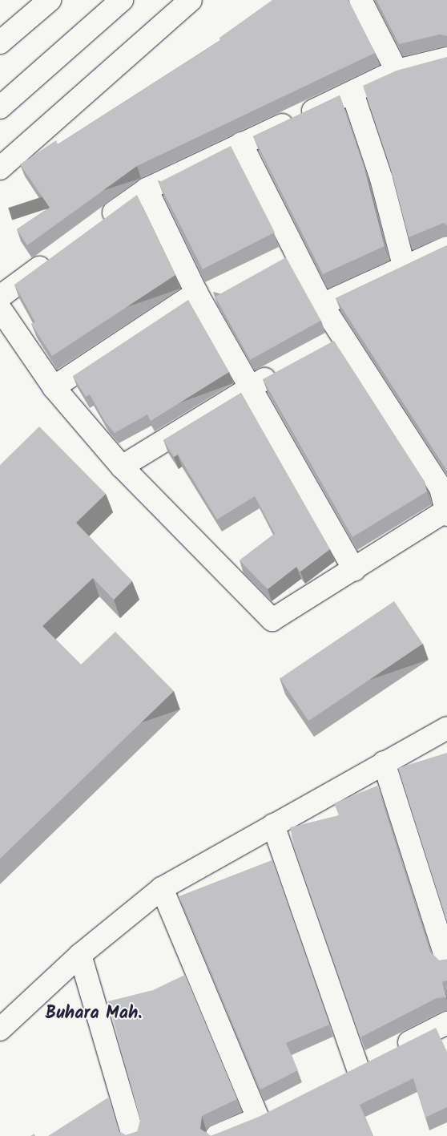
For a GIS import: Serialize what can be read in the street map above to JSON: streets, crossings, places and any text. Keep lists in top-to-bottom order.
{
  "districts": ["Buhara Mah."]
}
